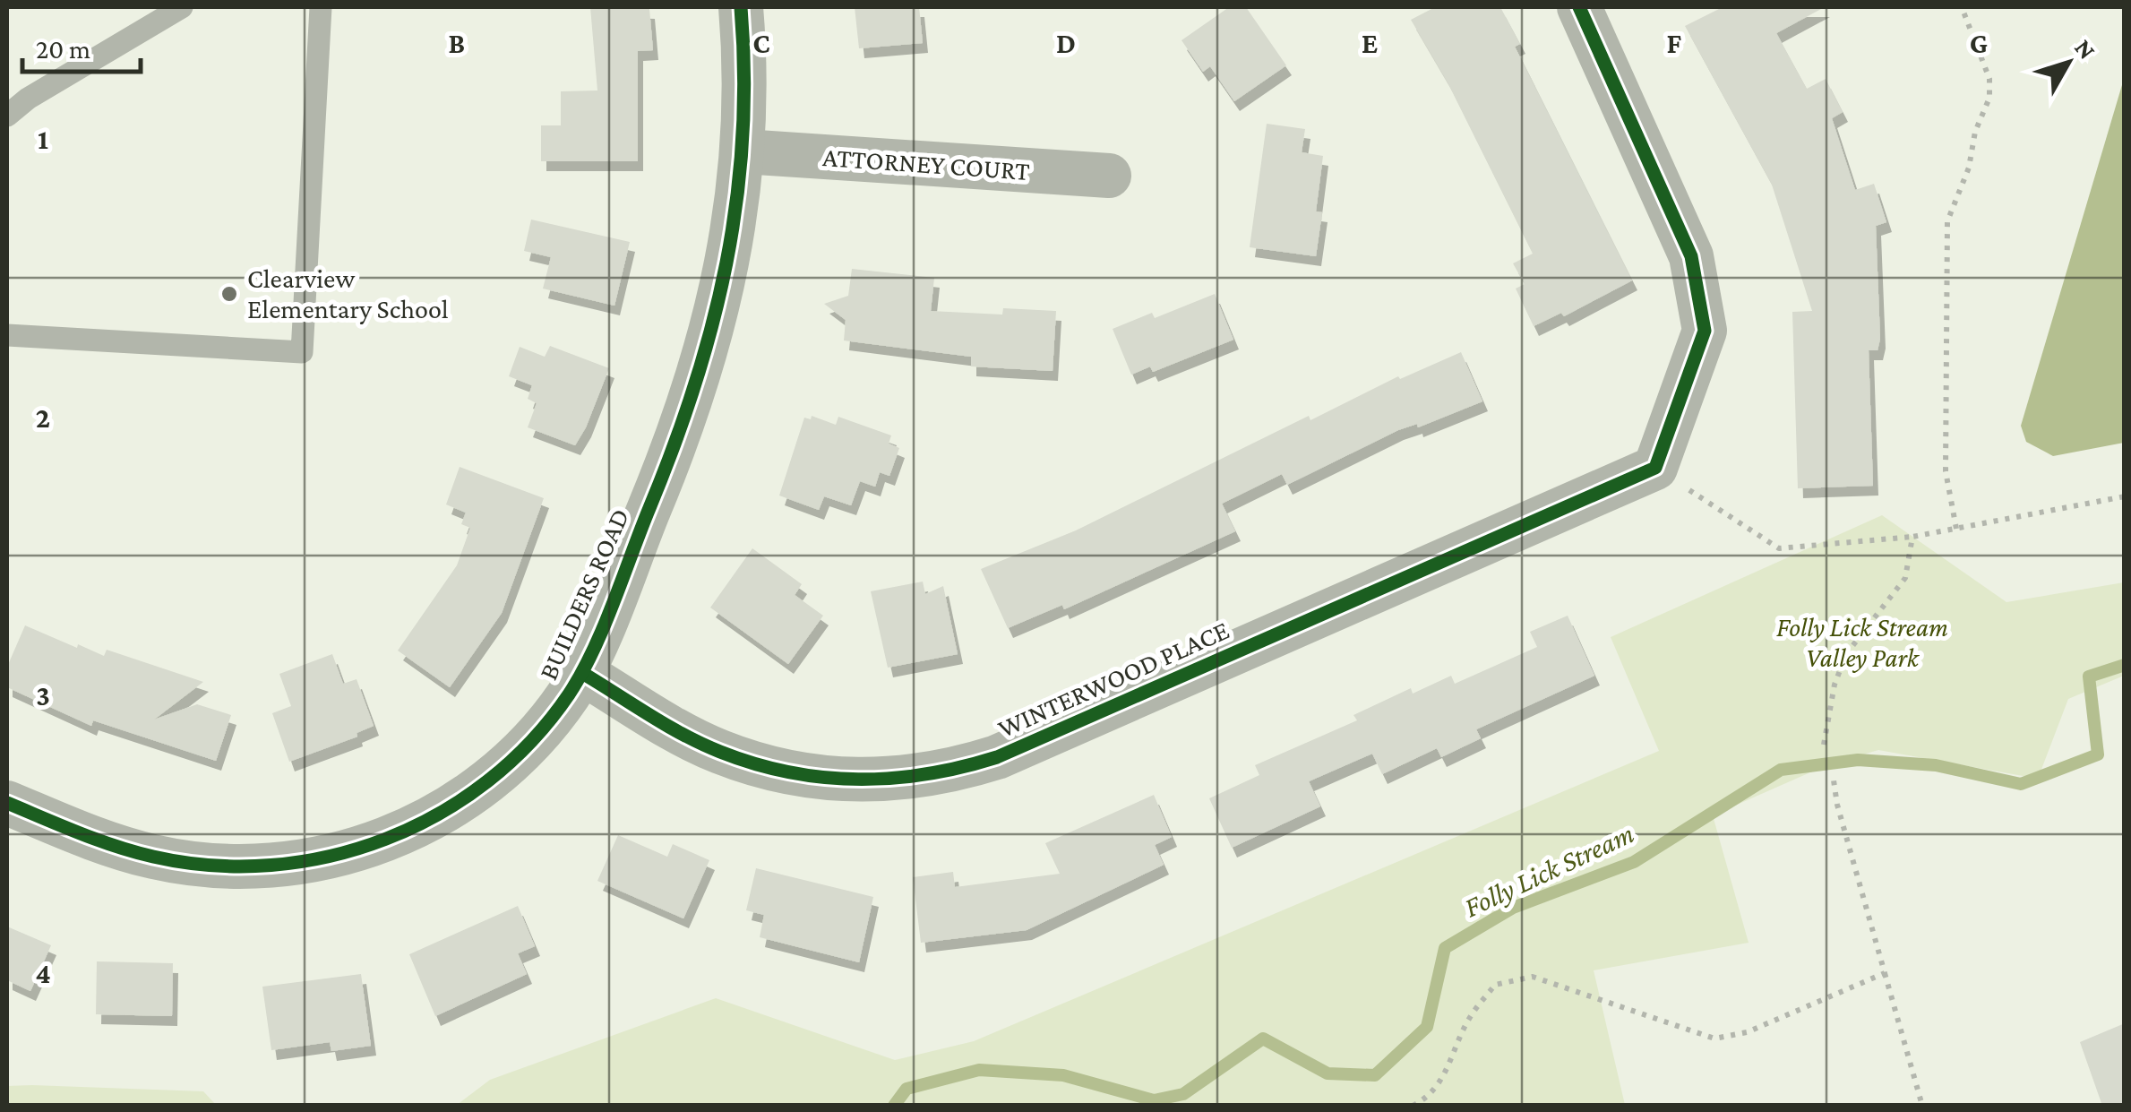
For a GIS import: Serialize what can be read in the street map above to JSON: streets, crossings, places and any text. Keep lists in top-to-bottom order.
{
  "streets": {
    "street": ["ATTORNEY COURT", "BUILDERS ROAD", "WINTERWOOD PLACE"]
  },
  "crossings": [
    ["ATTORNEY COURT", "BUILDERS ROAD"],
    ["BUILDERS ROAD", "WINTERWOOD PLACE"]
  ],
  "water": ["Folly Lick Stream"],
  "parks": ["Folly Lick Stream Valley Park"],
  "places": ["Clearview Elementary School"],
  "scale_bar": "20 m",
  "north": "top right",
  "grid": {
    "columns": [
      "B",
      "C",
      "D",
      "E",
      "F",
      "G"
    ],
    "rows": [
      "1",
      "2",
      "3",
      "4"
    ]
  }
}
